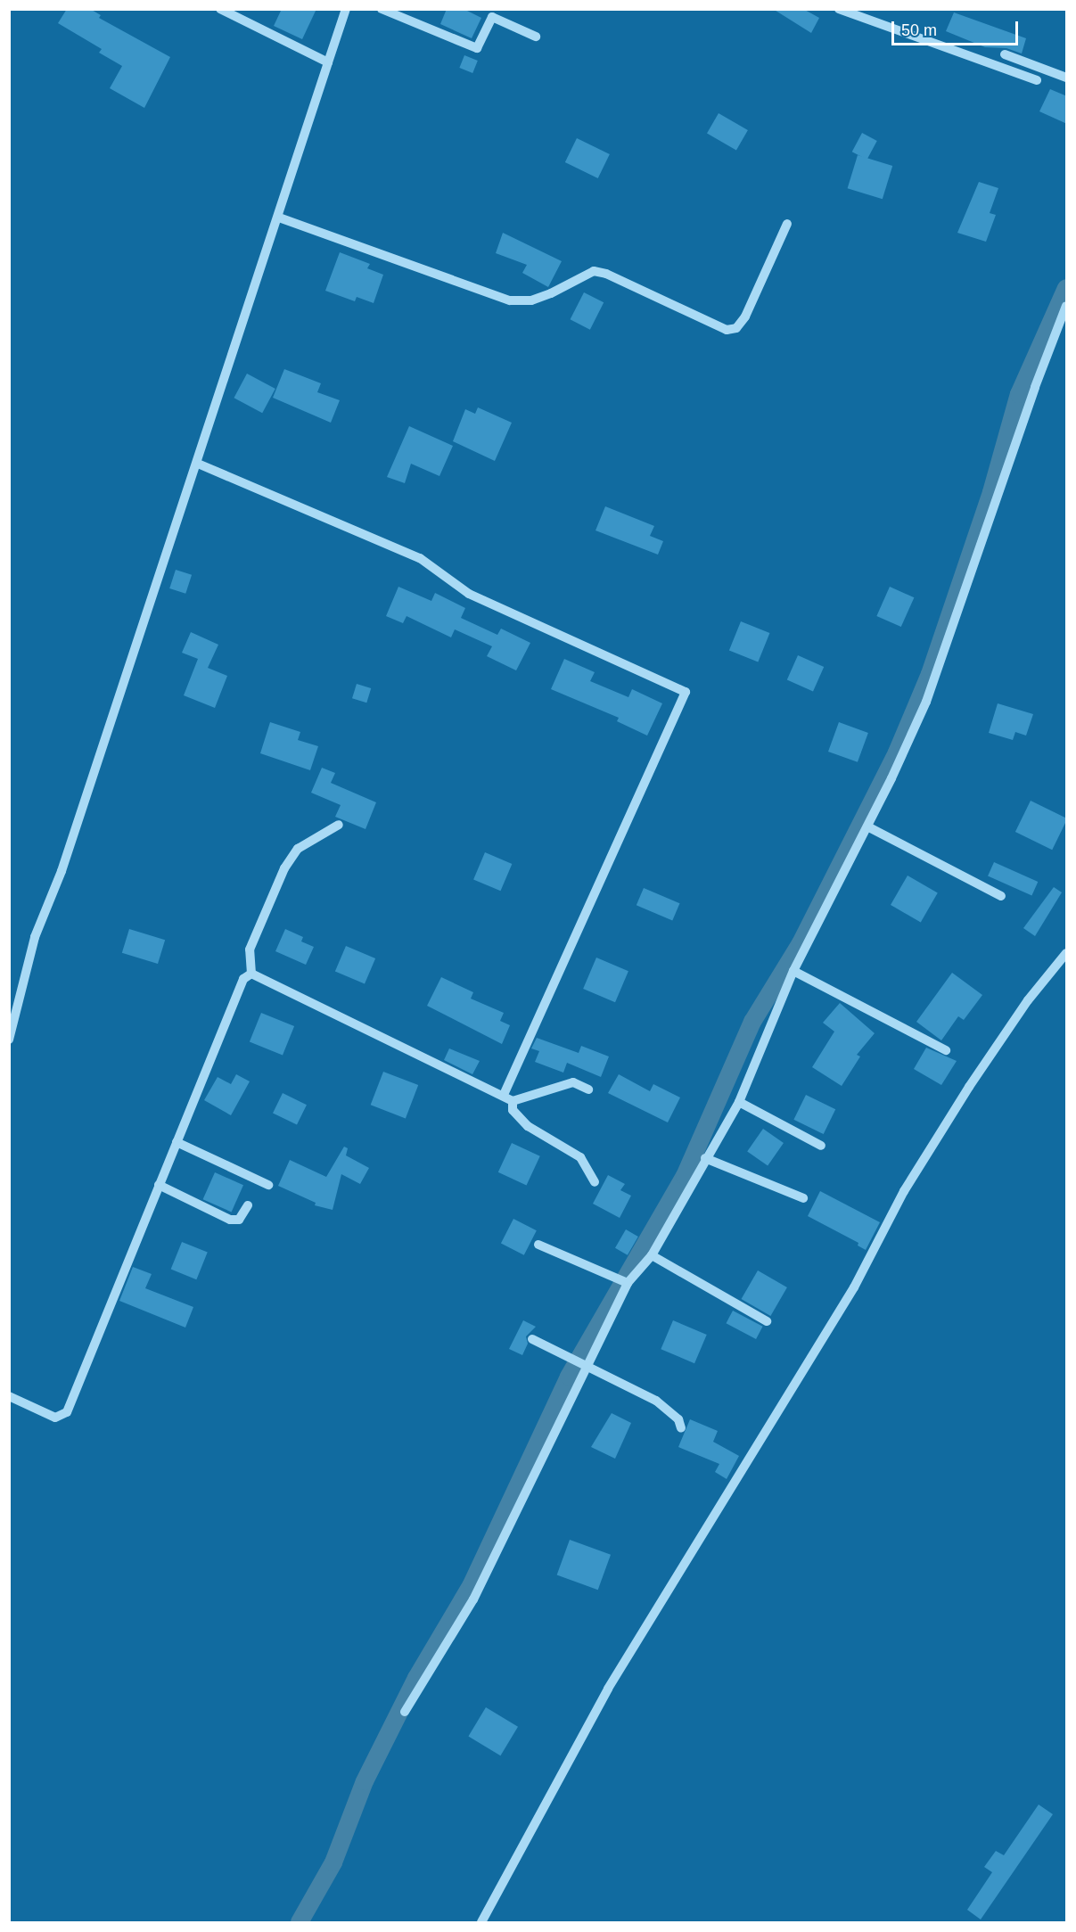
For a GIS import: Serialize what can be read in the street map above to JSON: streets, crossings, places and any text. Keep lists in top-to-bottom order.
{
  "scale_bar": "50 m"
}
